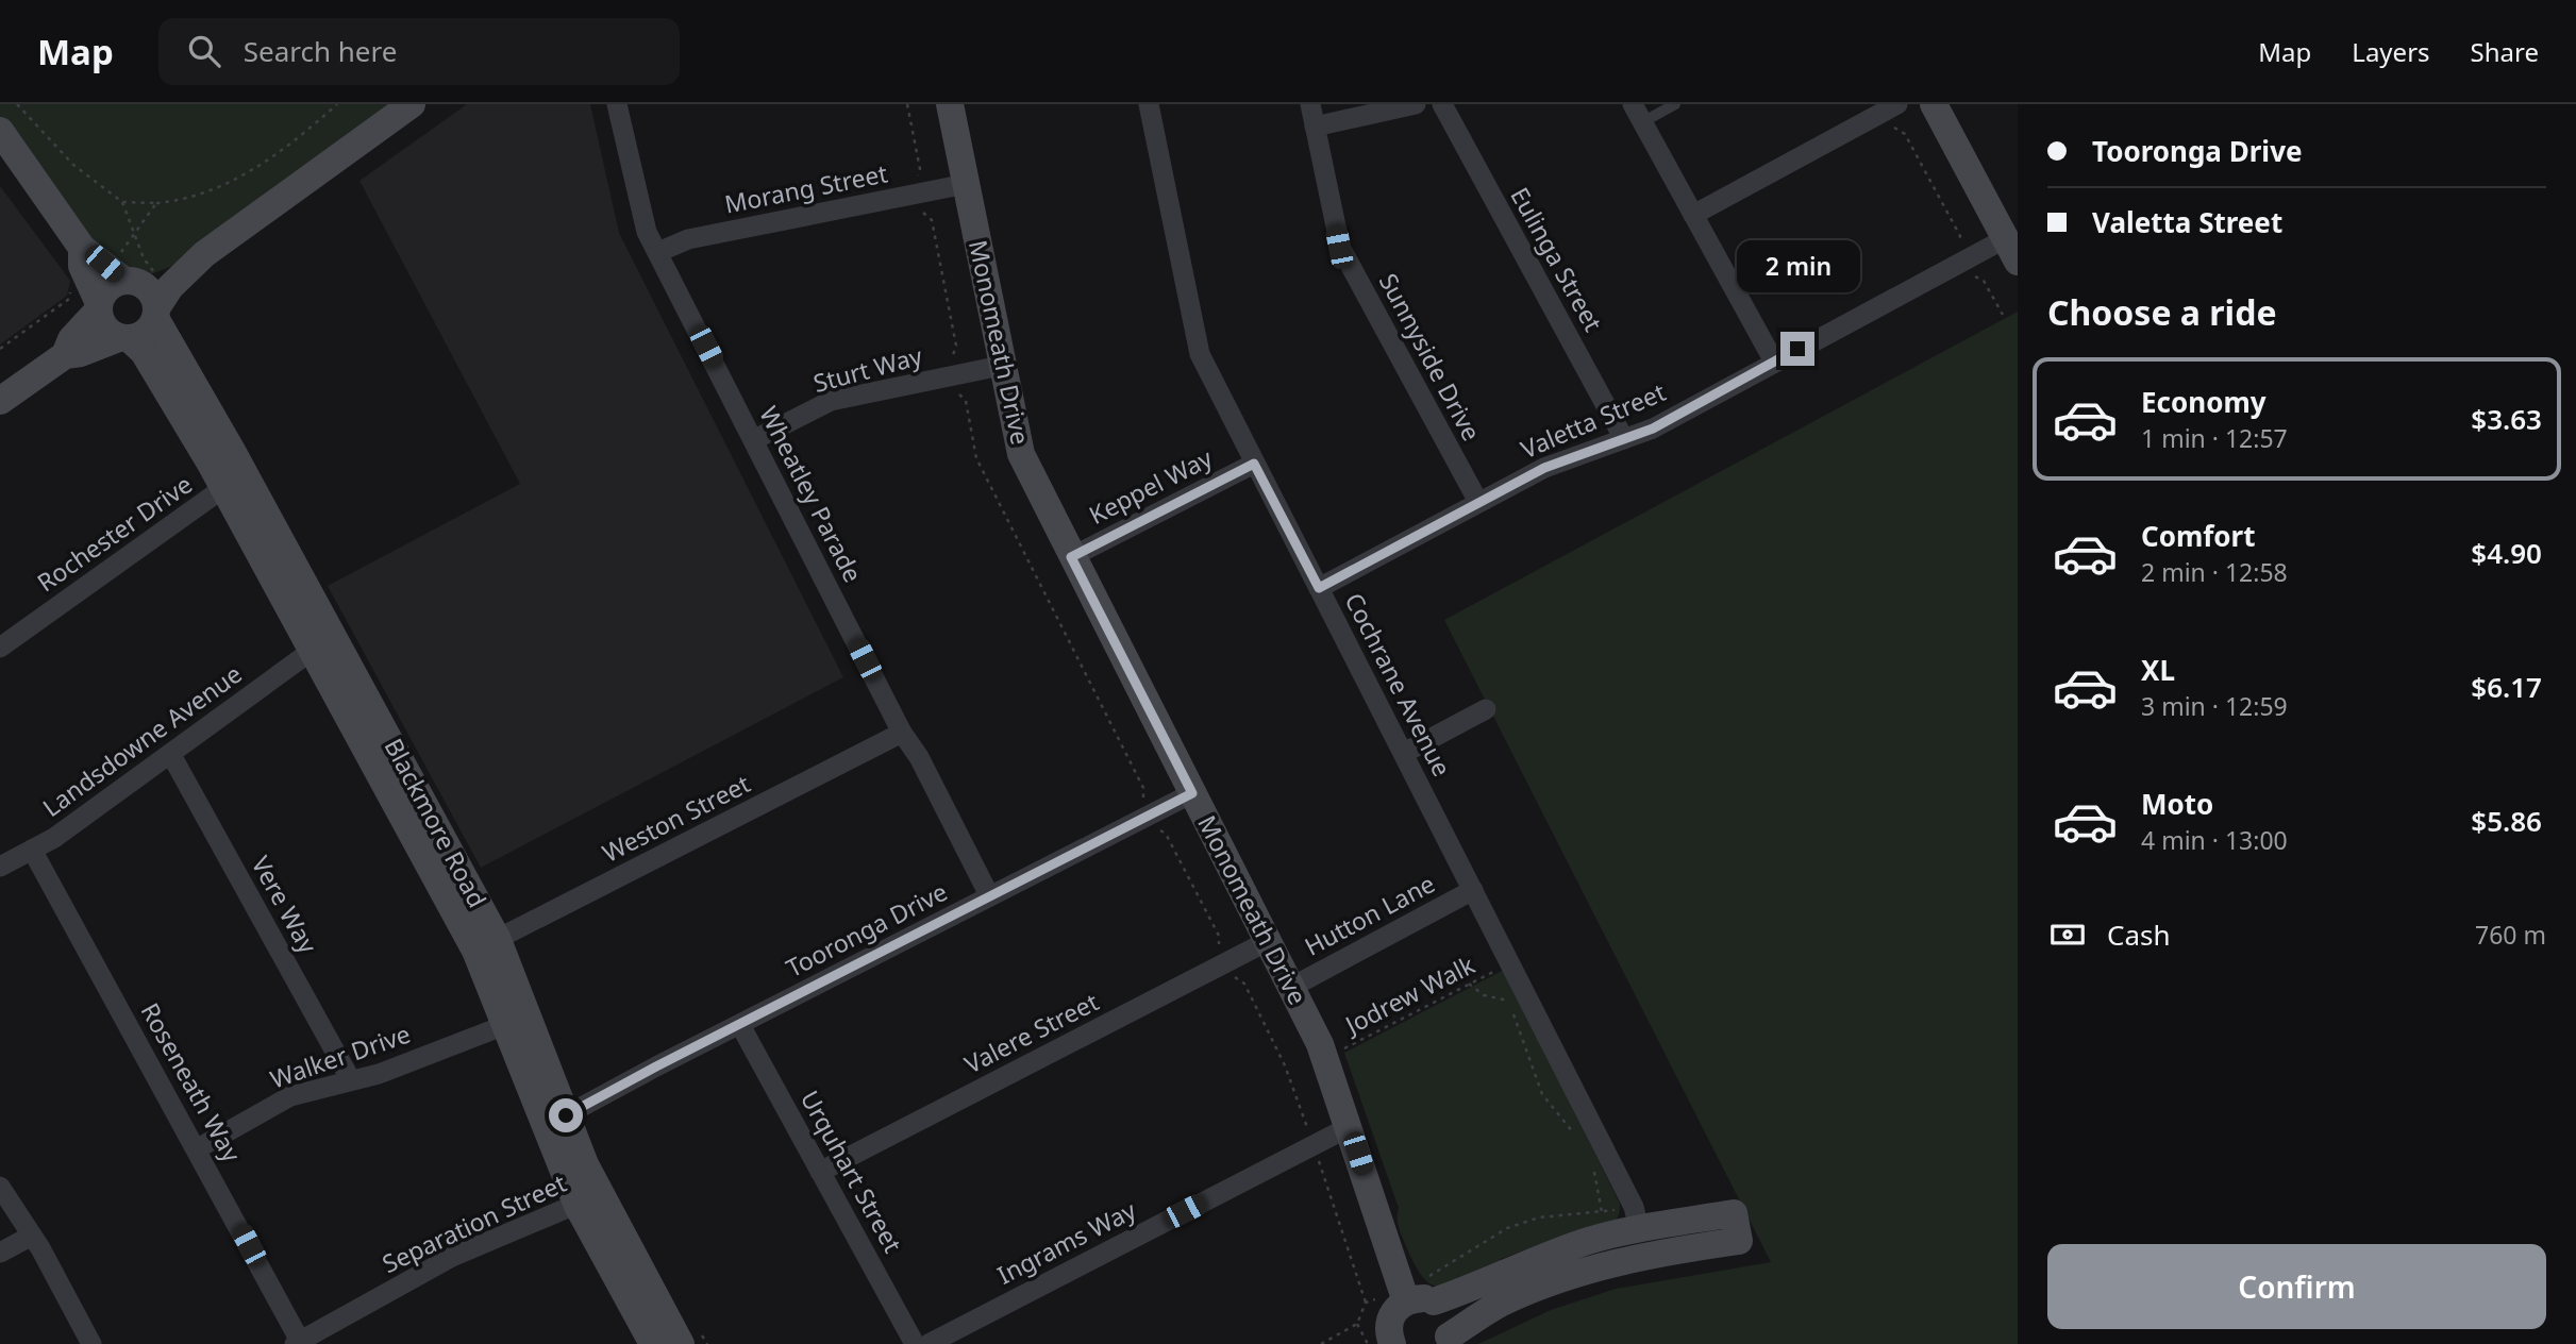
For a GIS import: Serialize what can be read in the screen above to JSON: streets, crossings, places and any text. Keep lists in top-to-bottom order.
{
  "streets": {
    "street": [
      "Morang Street",
      "Eulinga Street",
      "Monomeath Drive",
      "Sunnyside Drive",
      "Sturt Way",
      "Valetta Street",
      "Keppel Way",
      "Wheatley Parade",
      "Rochester Drive",
      "Cochrane Avenue",
      "Landsdowne Avenue",
      "Weston Street",
      "Blackmore Road",
      "Vere Way",
      "Hutton Lane",
      "Tooronga Drive",
      "Valere Street",
      "Walker Drive",
      "Roseneath Way",
      "Urquhart Street",
      "Separation Street",
      "Ingrams Way"
    ],
    "path": ["Jodrew Walk"]
  },
  "crossings": [
    ["Morang Street", "Monomeath Drive"],
    ["Morang Street", "Wheatley Parade"],
    ["Eulinga Street", "Valetta Street"],
    ["Monomeath Drive", "Sturt Way"],
    ["Monomeath Drive", "Keppel Way"],
    ["Monomeath Drive", "Hutton Lane"],
    ["Monomeath Drive", "Tooronga Drive"],
    ["Monomeath Drive", "Jodrew Walk"],
    ["Monomeath Drive", "Valere Street"],
    ["Monomeath Drive", "Ingrams Way"],
    ["Sunnyside Drive", "Valetta Street"],
    ["Sturt Way", "Wheatley Parade"],
    ["Valetta Street", "Cochrane Avenue"],
    ["Keppel Way", "Cochrane Avenue"],
    ["Wheatley Parade", "Weston Street"],
    ["Wheatley Parade", "Tooronga Drive"],
    ["Rochester Drive", "Blackmore Road"],
    ["Cochrane Avenue", "Hutton Lane"],
    ["Landsdowne Avenue", "Blackmore Road"],
    ["Landsdowne Avenue", "Vere Way"],
    ["Landsdowne Avenue", "Roseneath Way"],
    ["Weston Street", "Blackmore Road"],
    ["Blackmore Road", "Tooronga Drive"],
    ["Blackmore Road", "Walker Drive"],
    ["Blackmore Road", "Separation Street"],
    ["Vere Way", "Walker Drive"],
    ["Tooronga Drive", "Urquhart Street"],
    ["Valere Street", "Urquhart Street"],
    ["Walker Drive", "Roseneath Way"],
    ["Roseneath Way", "Separation Street"]
  ],
  "page": {
    "header": "Map",
    "search": "Search here",
    "nav": ["Map", "Layers", "Share"],
    "banner": ["Tooronga Drive", "Valetta Street"],
    "bubble": "2 min",
    "heading": "Choose a ride",
    "list": [
      {
        "name": "Economy",
        "note": "1 min · 12:57",
        "value": "$3.63"
      },
      {
        "name": "Comfort",
        "note": "2 min · 12:58",
        "value": "$4.90"
      },
      {
        "name": "XL",
        "note": "3 min · 12:59",
        "value": "$6.17"
      },
      {
        "name": "Moto",
        "note": "4 min · 13:00",
        "value": "$5.86"
      }
    ],
    "pay": ["Cash", "760 m"],
    "buttons": "Confirm"
  }
}
